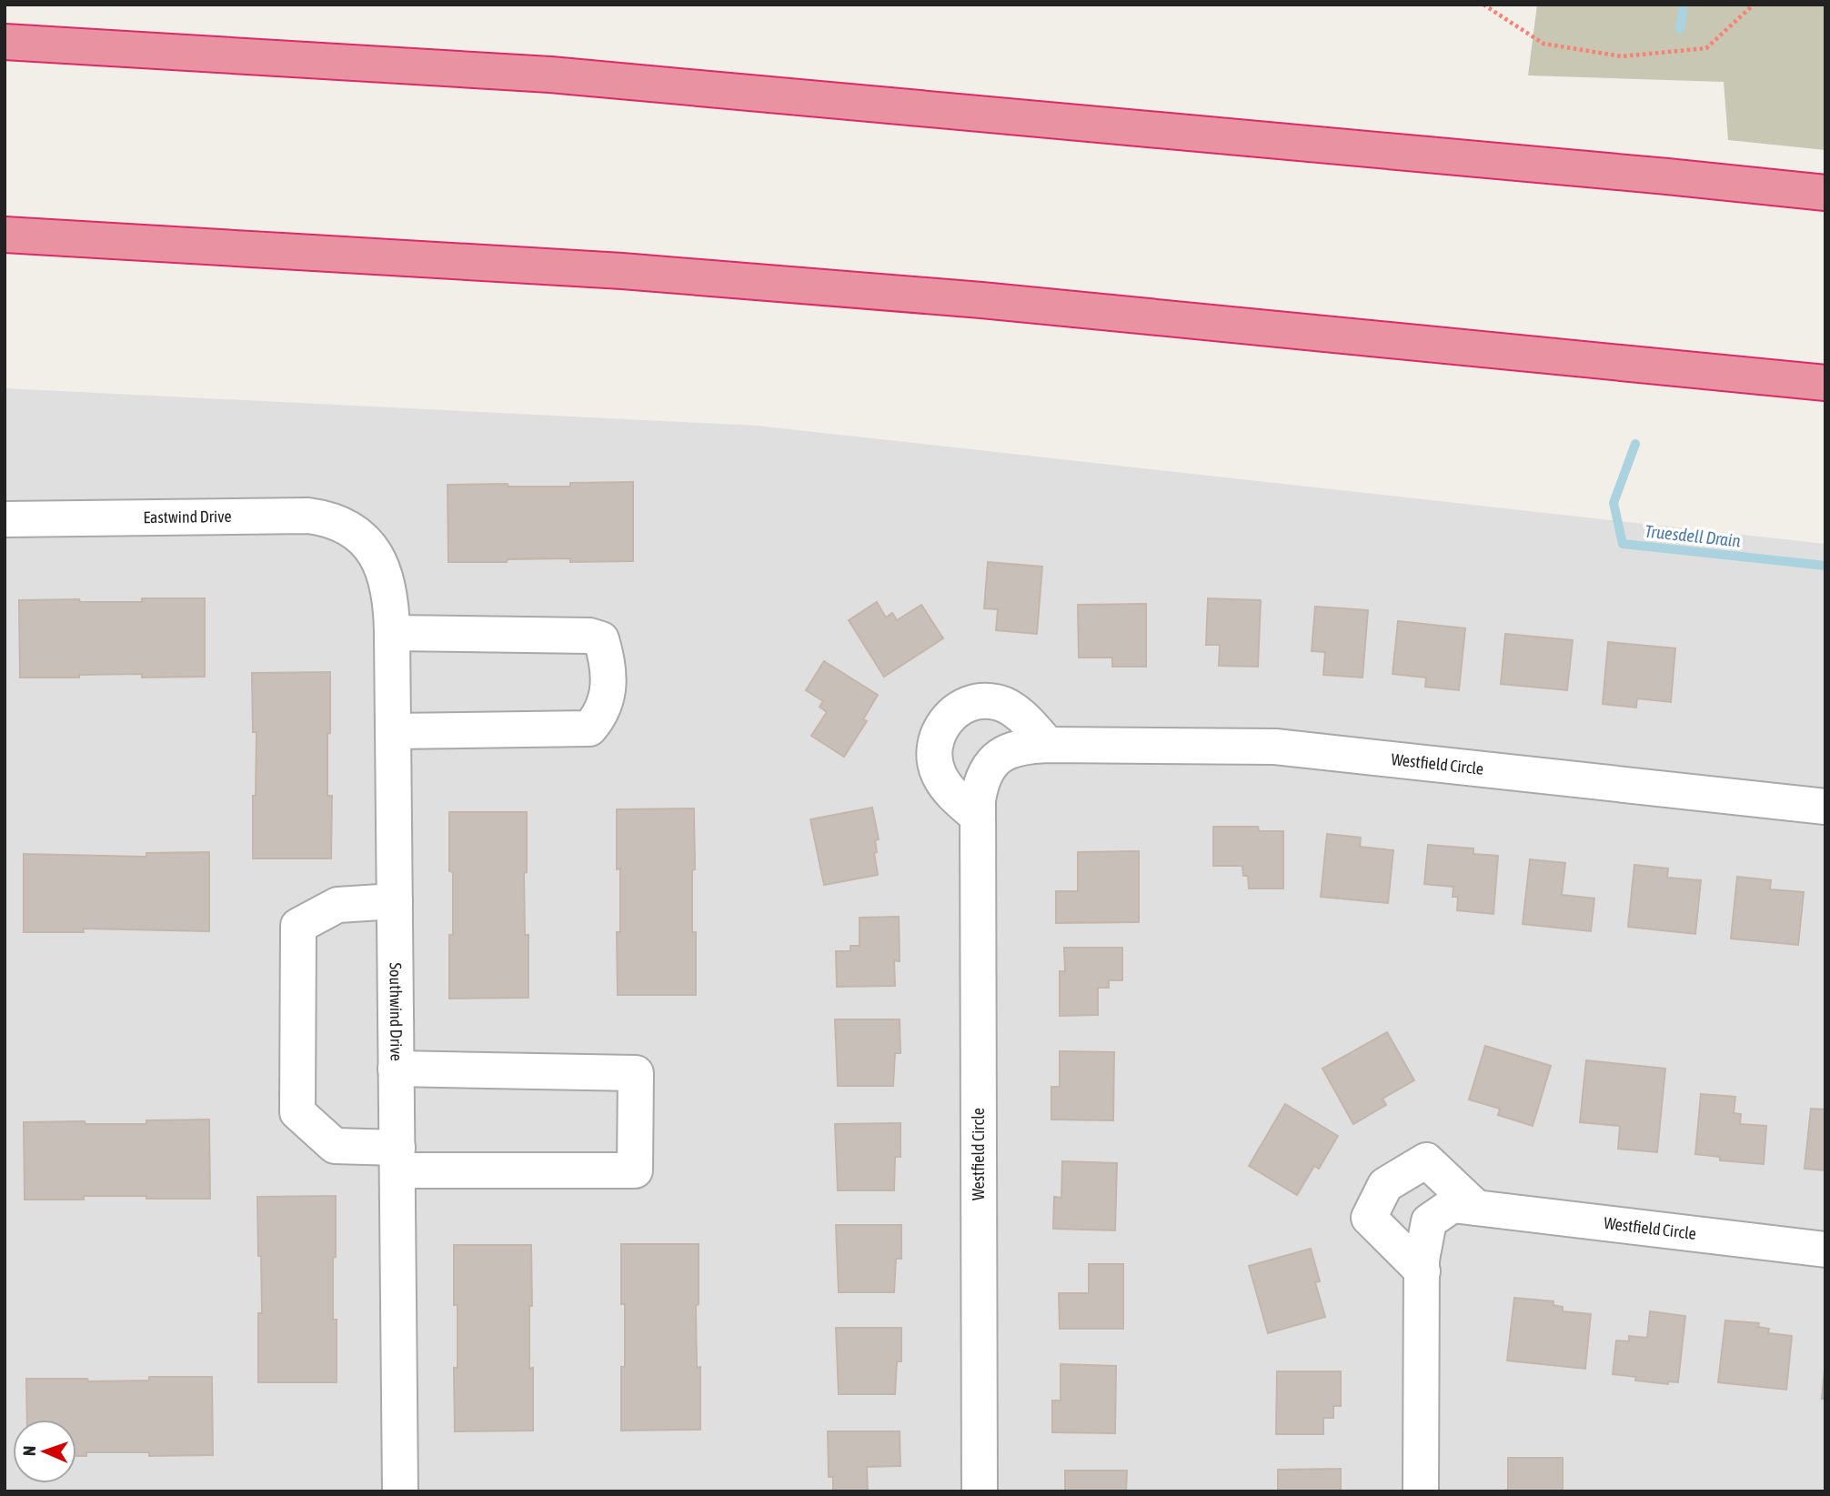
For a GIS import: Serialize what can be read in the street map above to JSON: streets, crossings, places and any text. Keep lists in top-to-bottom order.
{
  "streets": {
    "street": ["Eastwind Drive", "Westfield Circle", "Southwind Drive"]
  },
  "crossings": [
    ["Eastwind Drive", "Southwind Drive"]
  ],
  "water": ["Truesdell Drain"],
  "north": "left"
}
